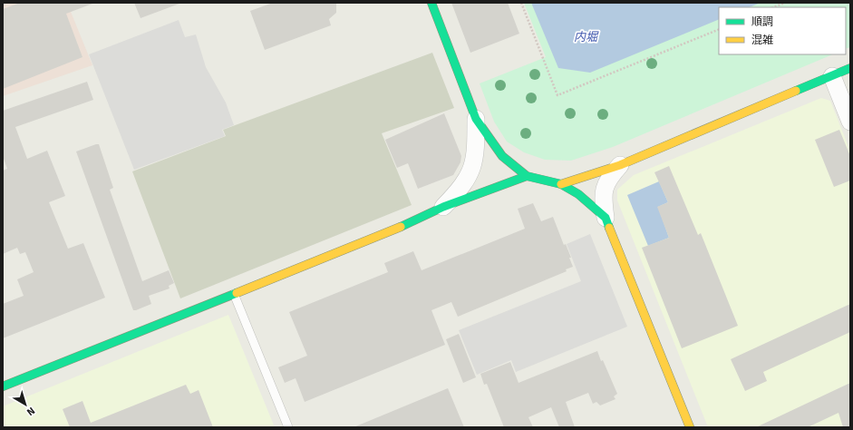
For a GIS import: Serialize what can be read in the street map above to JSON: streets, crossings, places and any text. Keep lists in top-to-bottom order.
{
  "water": ["内堀"],
  "legend": ["順調", "混雑"],
  "north": "bottom right"
}
